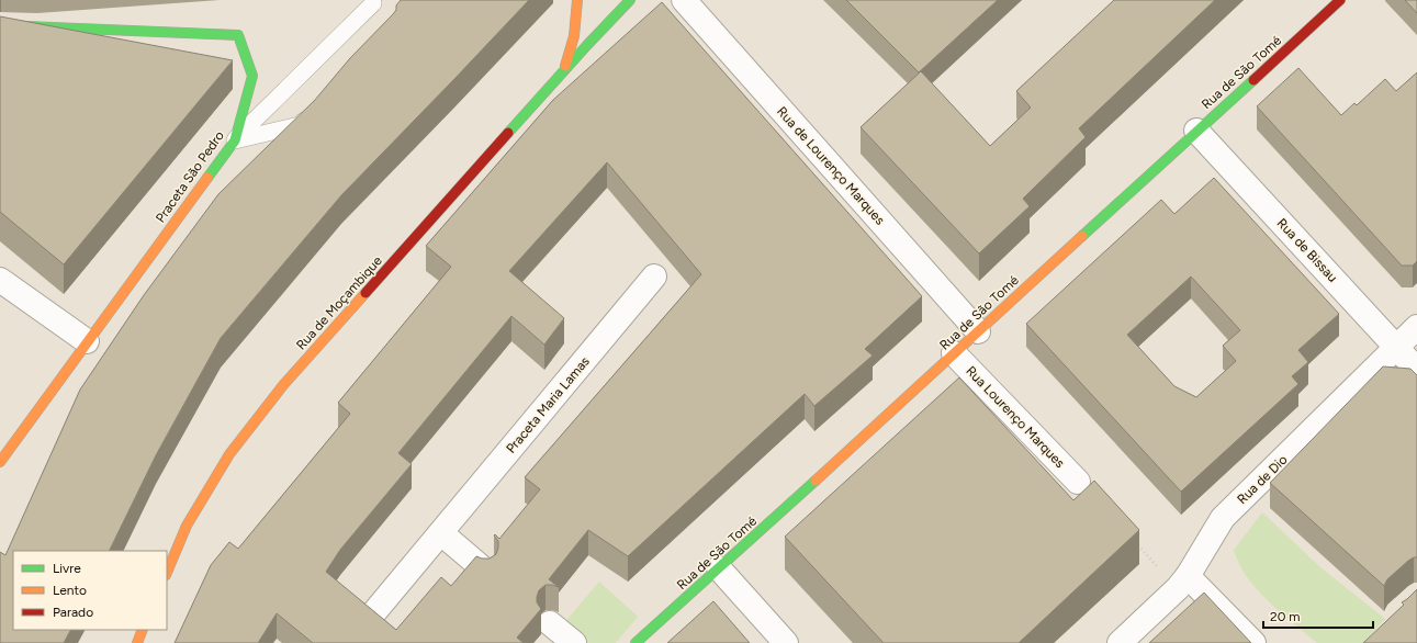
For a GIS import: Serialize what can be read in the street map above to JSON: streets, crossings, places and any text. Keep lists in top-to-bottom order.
{
  "streets": {
    "street": [
      "Rua de São Tomé",
      "Rua de Lourenço Marques",
      "Praceta São Pedro",
      "Rua de Bissau",
      "Rua de Moçambique",
      "Praceta Maria Lamas",
      "Rua Lourenço Marques",
      "Rua de Dio"
    ]
  },
  "crossings": [
    ["Rua de São Tomé", "Rua de Lourenço Marques"],
    ["Rua de São Tomé", "Rua de Bissau"],
    ["Rua de São Tomé", "Rua Lourenço Marques"],
    ["Rua de Bissau", "Rua de Dio"]
  ],
  "legend": ["Livre", "Lento", "Parado"],
  "scale_bar": "20 m"
}
